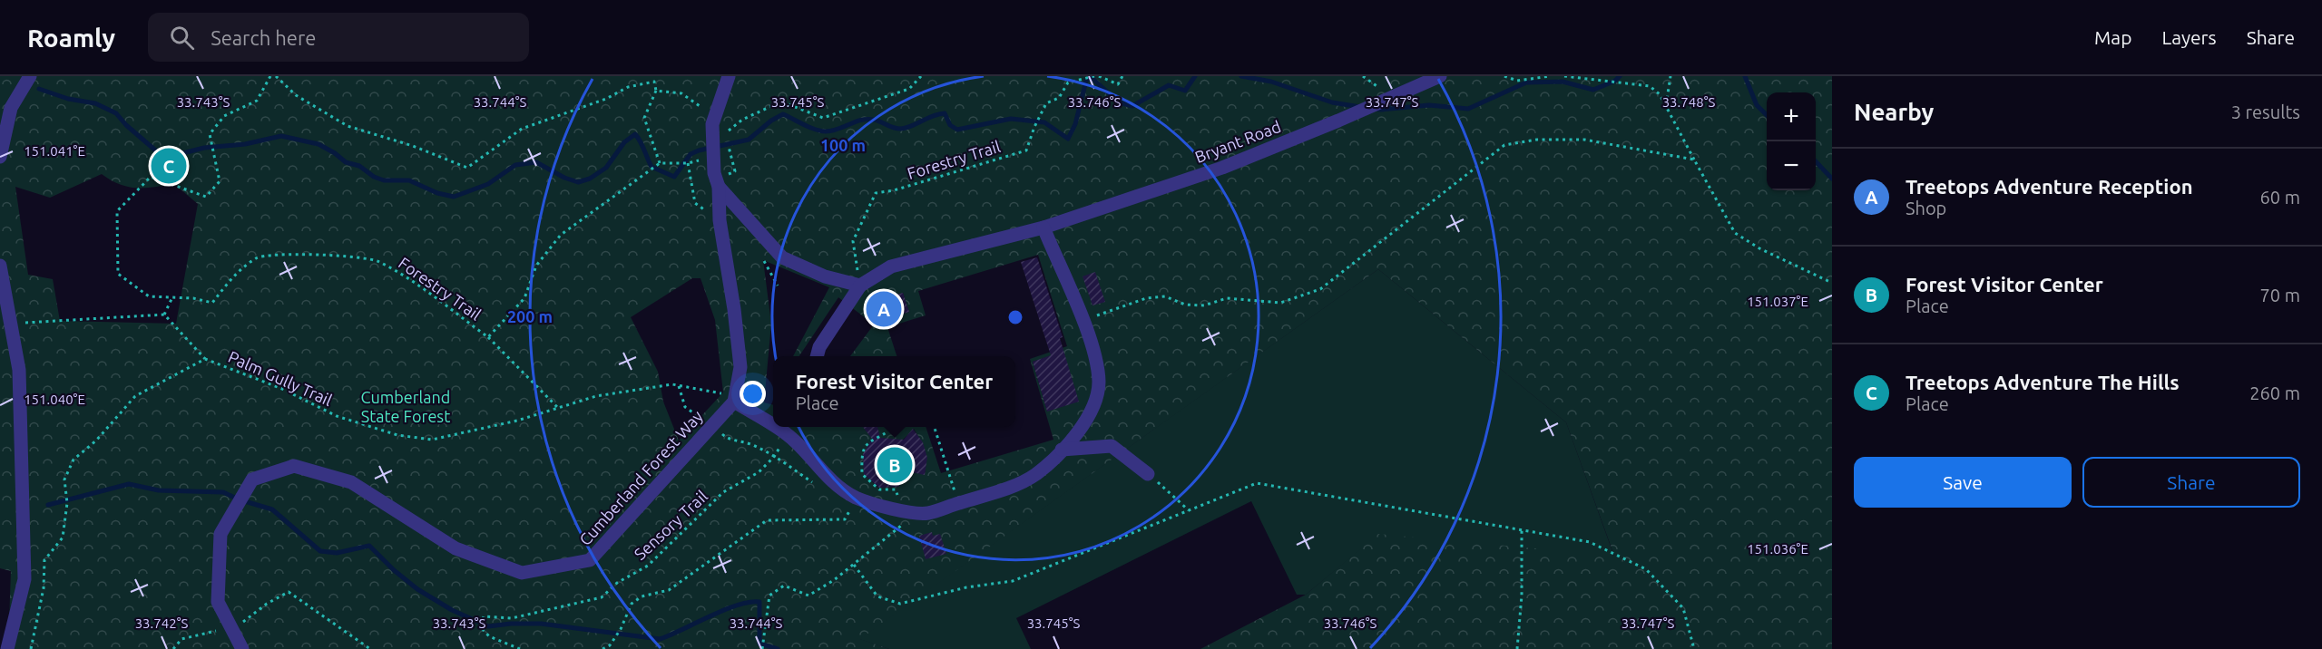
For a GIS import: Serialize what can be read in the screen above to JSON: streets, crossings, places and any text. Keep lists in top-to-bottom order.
{
  "streets": {
    "lane": ["Bryant Road", "Cumberland Forest Way"],
    "path": ["Forestry Trail", "Palm Gully Trail", "Sensory Trail"]
  },
  "crossings": [
    ["Bryant Road", "Forestry Trail"],
    ["Palm Gully Trail", "Cumberland Forest Way"]
  ],
  "parks": ["Cumberland State Forest"],
  "page": {
    "header": "Roamly",
    "search": "Search here",
    "nav": ["Map", "Layers", "Share"],
    "heading": ["Nearby", "3 results"],
    "map_buttons": ["+", "−"],
    "pins": ["C", "A", "B"],
    "list": [
      {
        "mark": "A",
        "name": "Treetops Adventure Reception",
        "note": "Shop",
        "value": "60 m"
      },
      {
        "mark": "B",
        "name": "Forest Visitor Center",
        "note": "Place",
        "value": "70 m"
      },
      {
        "mark": "C",
        "name": "Treetops Adventure The Hills",
        "note": "Place",
        "value": "260 m"
      }
    ],
    "popup": ["Forest Visitor Center", "Place"],
    "buttons": ["Save", "Share"]
  },
  "coordinates": [
    "33.743°S",
    "33.745°S",
    "33.746°S",
    "33.747°S",
    "33.744°S",
    "33.748°S",
    "151.041°E",
    "151.037°E",
    "151.040°E",
    "151.036°E",
    "33.742°S"
  ],
  "rings": ["100 m", "200 m"]
}
